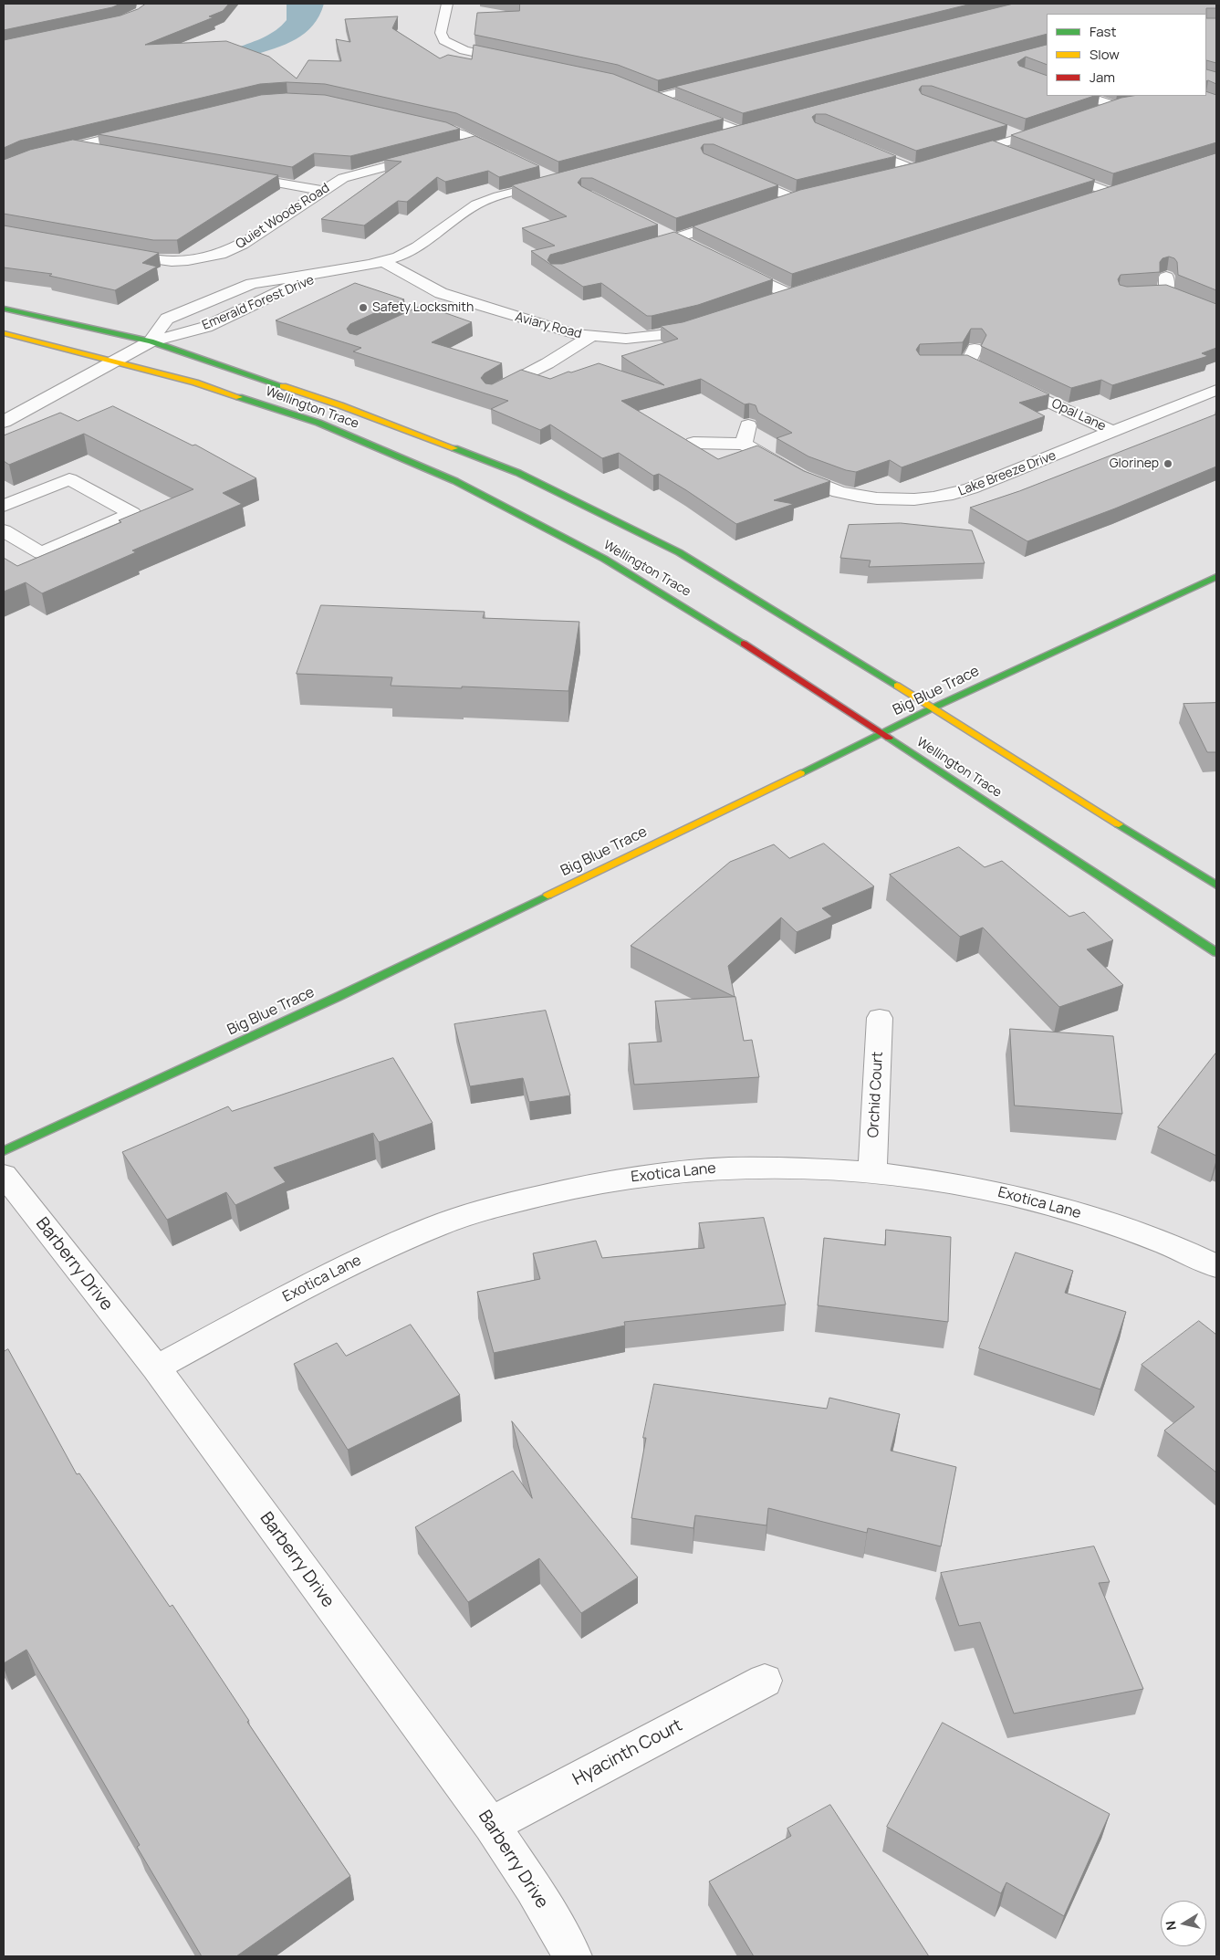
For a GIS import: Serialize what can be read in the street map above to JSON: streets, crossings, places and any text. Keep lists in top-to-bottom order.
{
  "streets": {
    "street": [
      "Quiet Woods Road",
      "Emerald Forest Drive",
      "Aviary Road",
      "Wellington Trace",
      "Opal Lane",
      "Lake Breeze Drive",
      "Big Blue Trace",
      "Orchid Court",
      "Exotica Lane",
      "Barberry Drive",
      "Hyacinth Court"
    ]
  },
  "crossings": [
    ["Emerald Forest Drive", "Aviary Road"],
    ["Emerald Forest Drive", "Wellington Trace"],
    ["Wellington Trace", "Big Blue Trace"],
    ["Opal Lane", "Lake Breeze Drive"],
    ["Orchid Court", "Exotica Lane"],
    ["Exotica Lane", "Barberry Drive"],
    ["Barberry Drive", "Hyacinth Court"]
  ],
  "places": ["Safety Locksmith", "Glorinep"],
  "legend": ["Fast", "Slow", "Jam"],
  "north": "left"
}
